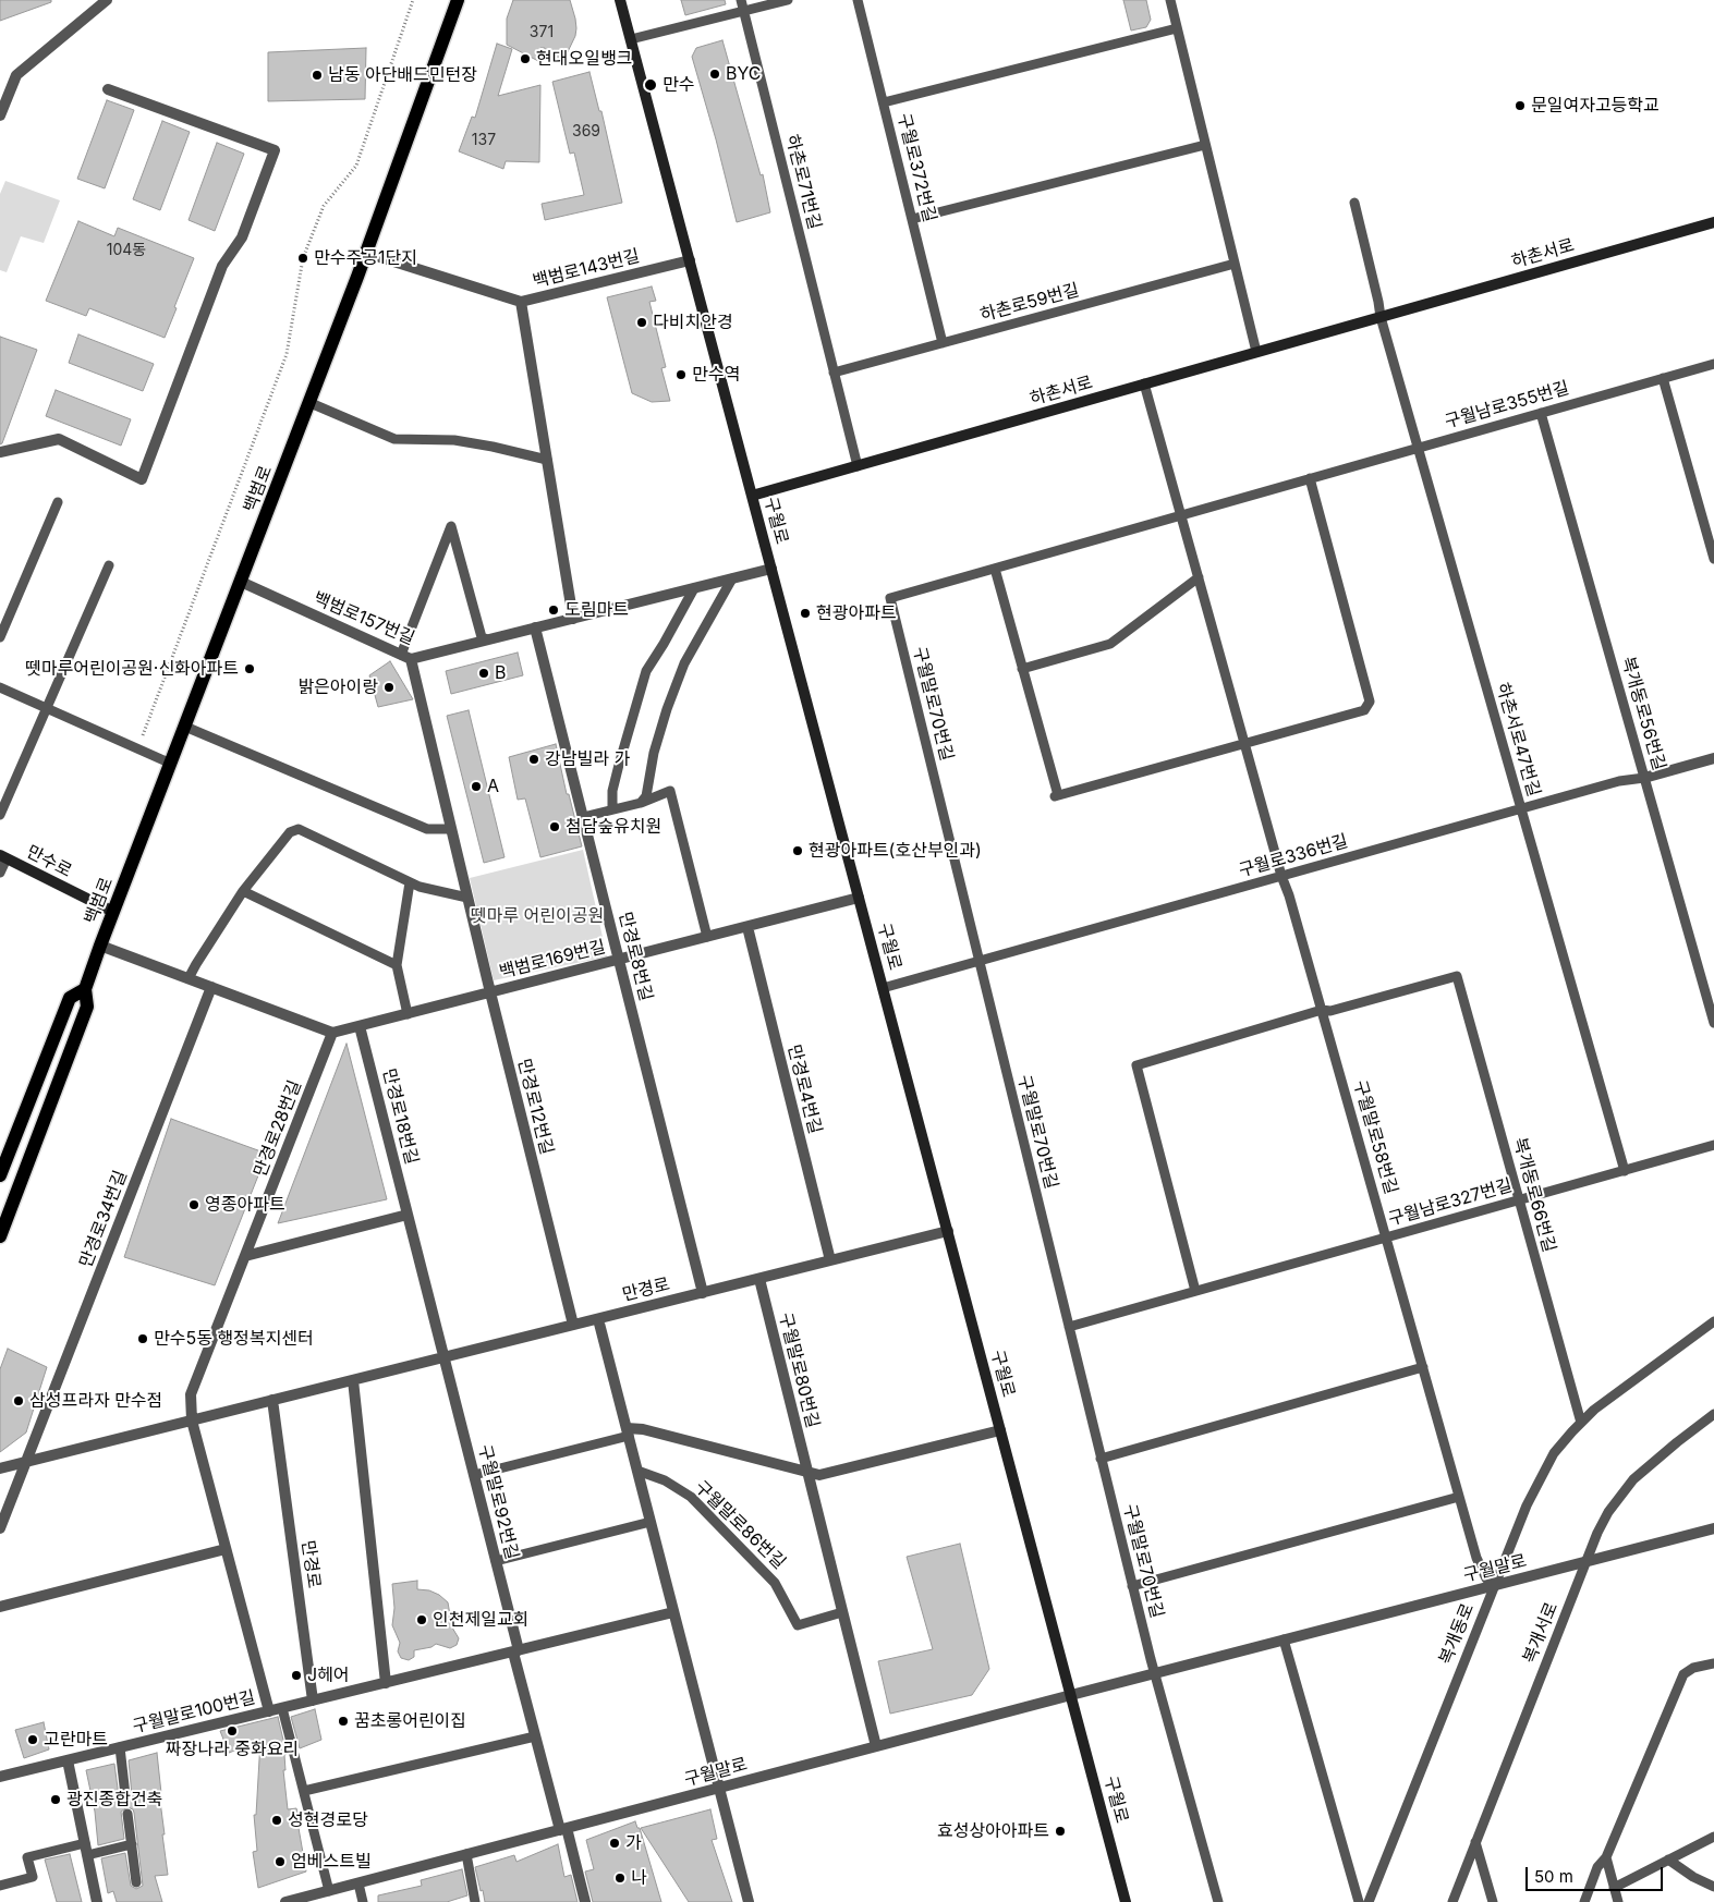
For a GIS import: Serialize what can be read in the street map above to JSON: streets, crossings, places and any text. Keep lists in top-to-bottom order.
{
  "streets": {
    "main road": [
      "하촌서로",
      "백범로",
      "구월로",
      "만수로"
    ],
    "street": [
      "백범로143번길",
      "백범로157번길",
      "구월로336번길",
      "만경로8번길",
      "백범로169번길",
      "만경로4번길",
      "만경로12번길",
      "만경로18번길",
      "만경로28번길",
      "만경로34번길",
      "만경로",
      "구월말로80번길",
      "구월말로92번길",
      "구월말로",
      "구월말로100번길"
    ],
    "lane": [
      "구월로372번길",
      "하촌로71번길",
      "하촌로59번길",
      "구월남로355번길",
      "구월말로70번길",
      "복개동로56번길",
      "하촌서로47번길",
      "구월말로58번길",
      "복개동로66번길",
      "구월남로327번길",
      "구월말로86번길",
      "복개서로",
      "복개동로"
    ]
  },
  "crossings": [
    ["구월로372번길", "하촌로59번길"],
    ["하촌로71번길", "하촌서로"],
    ["하촌로71번길", "하촌로59번길"],
    ["하촌서로", "구월로"],
    ["하촌서로", "하촌서로47번길"],
    ["하촌서로", "구월말로58번길"],
    ["백범로143번길", "백범로"],
    ["백범로143번길", "구월로"],
    ["구월남로355번길", "구월말로70번길"],
    ["구월남로355번길", "복개동로56번길"],
    ["구월남로355번길", "하촌서로47번길"],
    ["구월남로355번길", "구월말로58번길"],
    ["백범로", "백범로157번길"],
    ["백범로", "만수로"],
    ["구월로", "백범로157번길"],
    ["구월로", "구월로336번길"],
    ["구월로", "백범로169번길"],
    ["구월로", "만경로"],
    ["구월로", "구월말로"],
    ["백범로157번길", "만경로8번길"],
    ["백범로157번길", "만경로12번길"],
    ["구월말로70번길", "구월로336번길"],
    ["구월말로70번길", "구월남로327번길"],
    ["구월말로70번길", "구월말로"],
    ["복개동로56번길", "구월로336번길"],
    ["하촌서로47번길", "구월로336번길"],
    ["하촌서로47번길", "구월남로327번길"],
    ["구월로336번길", "구월말로58번길"],
    ["만경로8번길", "백범로169번길"],
    ["만경로8번길", "만경로"],
    ["백범로169번길", "만경로4번길"],
    ["백범로169번길", "만경로12번길"],
    ["백범로169번길", "만경로18번길"],
    ["백범로169번길", "만경로28번길"],
    ["만경로4번길", "만경로"],
    ["만경로12번길", "만경로"],
    ["만경로18번길", "만경로"],
    ["만경로18번길", "구월말로92번길"],
    ["만경로28번길", "만경로"],
    ["만경로28번길", "구월말로100번길"],
    ["구월말로58번길", "복개동로66번길"],
    ["구월말로58번길", "구월남로327번길"],
    ["구월말로58번길", "구월말로"],
    ["구월말로58번길", "복개동로"],
    ["복개동로66번길", "구월남로327번길"],
    ["복개동로66번길", "복개동로"],
    ["만경로34번길", "만경로"],
    ["만경로", "구월말로80번길"],
    ["만경로", "구월말로92번길"],
    ["만경로", "구월말로100번길"],
    ["구월말로80번길", "구월말로86번길"],
    ["구월말로80번길", "구월말로"],
    ["구월말로92번길", "구월말로"],
    ["구월말로", "복개서로"],
    ["구월말로", "복개동로"],
    ["구월말로", "구월말로100번길"]
  ],
  "parks": ["뗏마루 어린이공원"],
  "places": [
    "현대오일뱅크",
    "BYC",
    "남동 아단배드민턴장",
    "만수",
    "문일여자고등학교",
    "만수주공1단지",
    "다비치안경",
    "만수역",
    "도림마트",
    "현광아파트",
    "뗏마루어린이공원·신화아파트",
    "B",
    "밝은아이랑",
    "강남빌라 가",
    "A",
    "첨담숲유치원",
    "현광아파트(호산부인과)",
    "영종아파트",
    "만수5동 행정복지센터",
    "삼성프라자 만수점",
    "인천제일교회",
    "J헤어",
    "꿈초롱어린이집",
    "짜장나라 중화요리",
    "고란마트",
    "광진종합건축",
    "성현경로당",
    "효성상아아파트",
    "가",
    "엄베스트빌",
    "나"
  ],
  "house_numbers": [
    "371",
    "369",
    "137",
    "104동"
  ],
  "scale_bar": "50 m"
}
